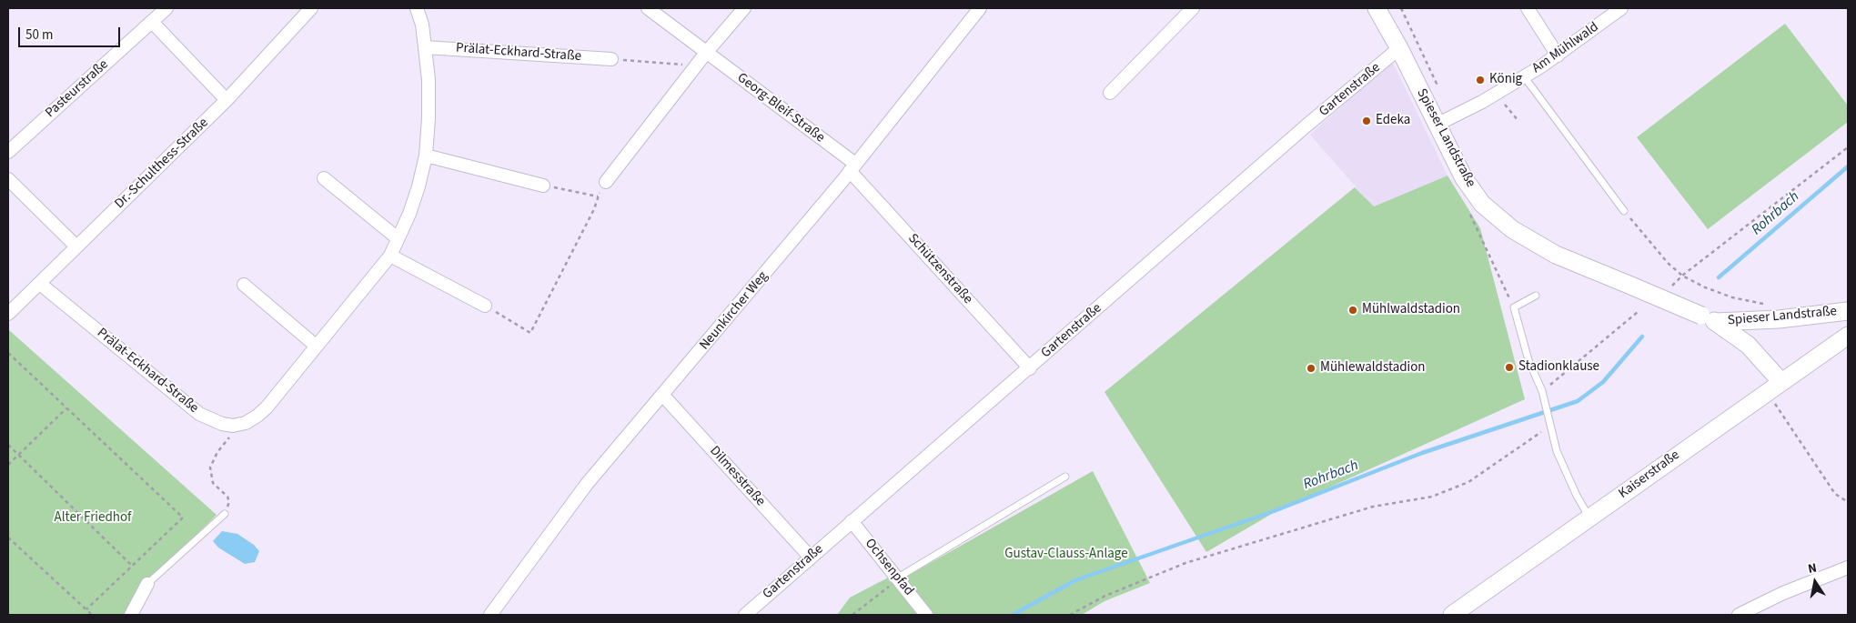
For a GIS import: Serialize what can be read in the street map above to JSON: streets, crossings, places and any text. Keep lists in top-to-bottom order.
{
  "streets": {
    "street": [
      "Am Mühlwald",
      "Prälat-Eckhard-Straße",
      "Pasteurstraße",
      "Gartenstraße",
      "Georg-Bleif-Straße",
      "Spieser Landstraße",
      "Dr.-Schulthess-Straße",
      "Schützenstraße",
      "Neunkircher Weg",
      "Kaiserstraße",
      "Dilmesstraße",
      "Ochsenpfad"
    ]
  },
  "crossings": [
    ["Am Mühlwald", "Spieser Landstraße"],
    ["Prälat-Eckhard-Straße", "Dr.-Schulthess-Straße"],
    ["Gartenstraße", "Spieser Landstraße"],
    ["Gartenstraße", "Schützenstraße"],
    ["Gartenstraße", "Dilmesstraße"],
    ["Gartenstraße", "Ochsenpfad"],
    ["Georg-Bleif-Straße", "Schützenstraße"],
    ["Georg-Bleif-Straße", "Neunkircher Weg"],
    ["Spieser Landstraße", "Kaiserstraße"],
    ["Schützenstraße", "Neunkircher Weg"],
    ["Neunkircher Weg", "Dilmesstraße"]
  ],
  "water": ["Rohrbach"],
  "parks": ["Alter Friedhof", "Gustav-Clauss-Anlage"],
  "places": [
    "König",
    "Edeka",
    "Mühlwaldstadion",
    "Stadionklause",
    "Mühlewaldstadion"
  ],
  "scale_bar": "50 m",
  "north": "top"
}
